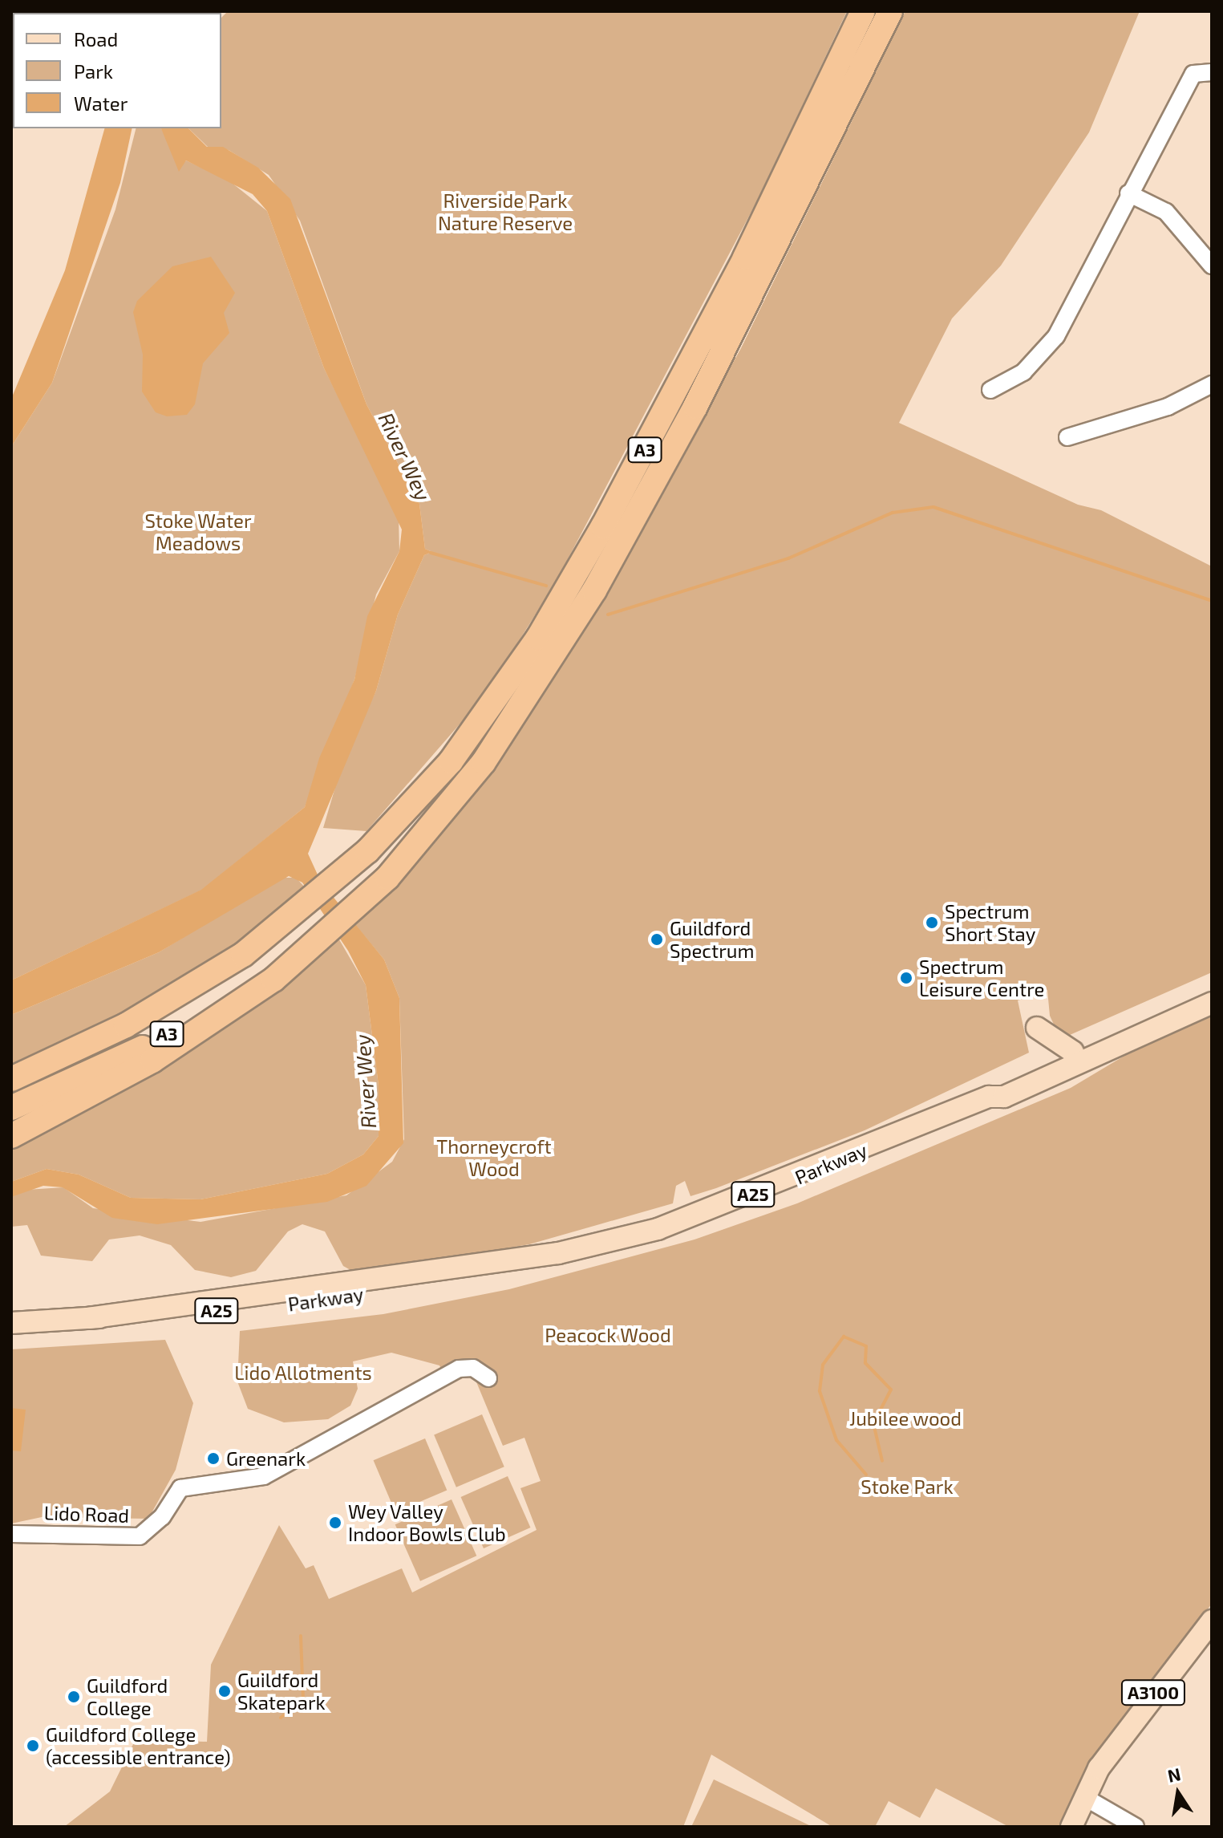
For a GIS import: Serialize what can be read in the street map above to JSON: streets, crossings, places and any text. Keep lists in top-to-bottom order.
{
  "streets": {
    "highway": ["A3"],
    "main road": ["Parkway", "A25", "A3100"],
    "street": ["Lido Road"]
  },
  "water": ["River Wey"],
  "parks": [
    "Riverside Park Nature Reserve",
    "Stoke Water Meadows",
    "Thorneycroft Wood",
    "Peacock Wood",
    "Lido Allotments",
    "Jubilee wood",
    "Stoke Park"
  ],
  "places": [
    "Spectrum Short Stay",
    "Guildford Spectrum",
    "Spectrum Leisure Centre",
    "Greenark",
    "Wey Valley Indoor Bowls Club",
    "Guildford Skatepark",
    "Guildford College",
    "Guildford College (accessible entrance)"
  ],
  "legend": ["Road", "Park", "Water"],
  "north": "top"
}
